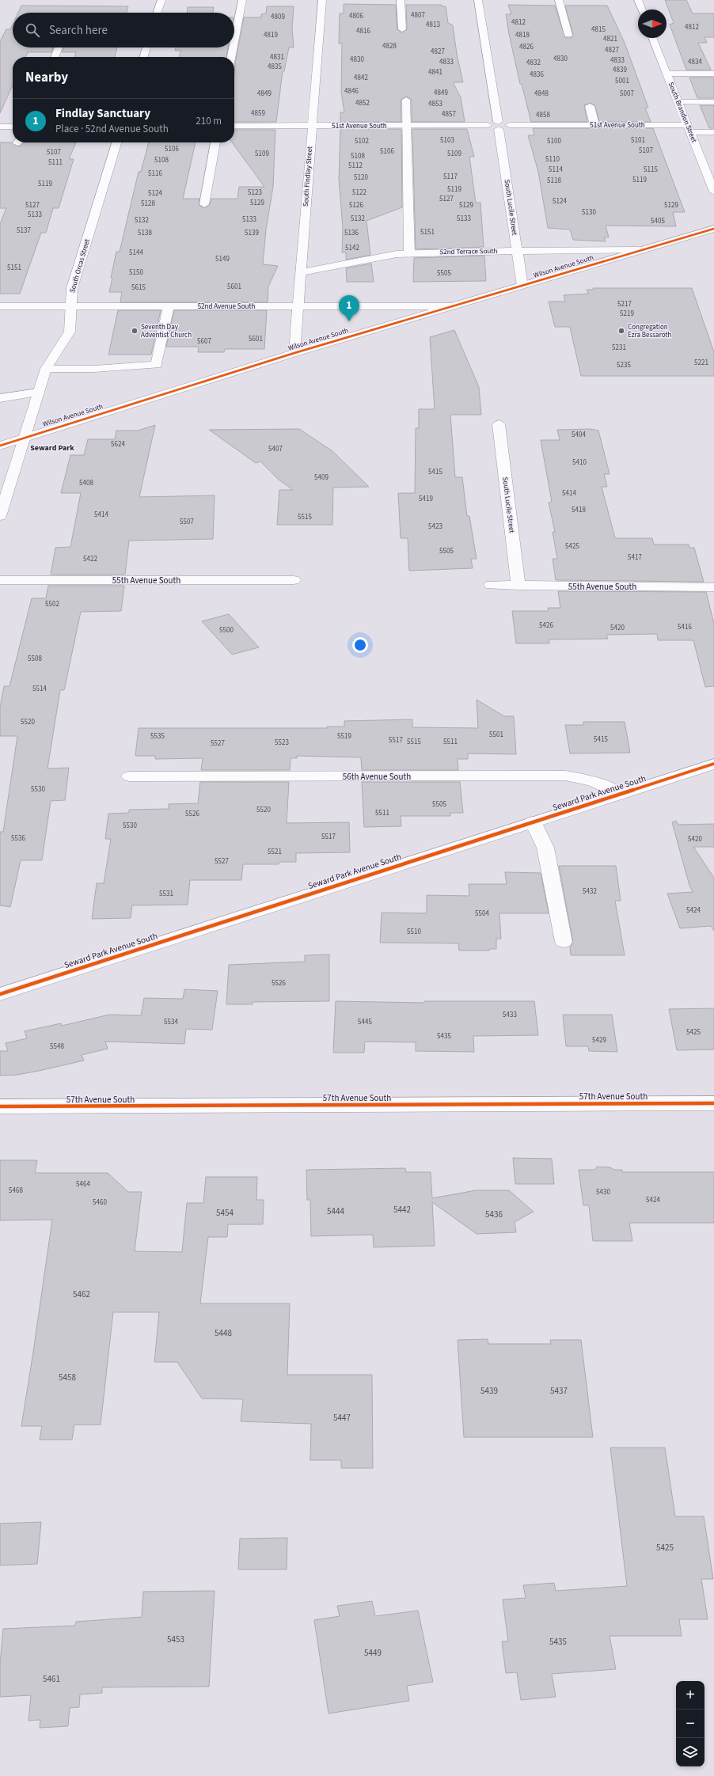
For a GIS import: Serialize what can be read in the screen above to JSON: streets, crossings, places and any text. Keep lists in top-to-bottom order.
{
  "streets": {
    "street": [
      "South Brandon Street",
      "51st Avenue South",
      "South Findlay Street",
      "South Lucile Street",
      "52nd Terrace South",
      "South Orcas Street",
      "Wilson Avenue South",
      "52nd Avenue South",
      "55th Avenue South",
      "56th Avenue South",
      "Seward Park Avenue South",
      "57th Avenue South"
    ]
  },
  "crossings": [
    ["South Brandon Street", "51st Avenue South"],
    ["51st Avenue South", "South Findlay Street"],
    ["51st Avenue South", "South Lucile Street"],
    ["South Findlay Street", "52nd Terrace South"],
    ["South Findlay Street", "Wilson Avenue South"],
    ["South Findlay Street", "52nd Avenue South"],
    ["South Lucile Street", "52nd Terrace South"],
    ["South Lucile Street", "Wilson Avenue South"],
    ["South Lucile Street", "55th Avenue South"],
    ["52nd Terrace South", "Wilson Avenue South"],
    ["South Orcas Street", "Wilson Avenue South"],
    ["South Orcas Street", "52nd Avenue South"],
    ["Wilson Avenue South", "52nd Avenue South"],
    ["56th Avenue South", "Seward Park Avenue South"]
  ],
  "districts": ["Seward Park"],
  "places": ["Seventh Day Adventist Church", "Congregation Ezra Bessaroth"],
  "house_numbers": [
    "4807",
    "4806",
    "4809",
    "4812",
    "4813",
    "4812",
    "4815",
    "4816",
    "4819",
    "4818",
    "4821",
    "4828",
    "4826",
    "4827",
    "4827",
    "4831",
    "4830",
    "4830",
    "4833",
    "4833",
    "4834",
    "4832",
    "4835",
    "4839",
    "4841",
    "4836",
    "4842",
    "5001",
    "4846",
    "4849",
    "4849",
    "4848",
    "5007",
    "4852",
    "4853",
    "4859",
    "4857",
    "4858",
    "5103",
    "5101",
    "5102",
    "5100",
    "5106",
    "5107",
    "5106",
    "5107",
    "5109",
    "5109",
    "5108",
    "5110",
    "5108",
    "5111",
    "5112",
    "5114",
    "5115",
    "5116",
    "5117",
    "5120",
    "5119",
    "5118",
    "5119",
    "5119",
    "5123",
    "5122",
    "5124",
    "5127",
    "5124",
    "5129",
    "5128",
    "5127",
    "5126",
    "5129",
    "5129",
    "5130",
    "5133",
    "5132",
    "5133",
    "5133",
    "5132",
    "5405",
    "5137",
    "5151",
    "5138",
    "5139",
    "5136",
    "5142",
    "5144",
    "5149",
    "5151",
    "5150",
    "5505",
    "5601",
    "5615",
    "5217",
    "5219",
    "5601",
    "5607",
    "5231",
    "5221",
    "5235",
    "5404",
    "5624",
    "5407",
    "5410",
    "5415",
    "5409",
    "5408",
    "5414",
    "5419",
    "5418",
    "5414",
    "5515",
    "5507",
    "5423",
    "5425",
    "5505",
    "5417",
    "5422",
    "5502",
    "5426",
    "5416",
    "5420",
    "5500",
    "5508",
    "5514",
    "5520",
    "5501",
    "5535",
    "5519",
    "5415",
    "5517",
    "5515",
    "5511",
    "5523",
    "5527",
    "5530",
    "5505",
    "5520",
    "5511",
    "5526",
    "5530",
    "5517",
    "5536",
    "5420",
    "5521",
    "5527",
    "5432",
    "5531",
    "5424",
    "5504",
    "5510",
    "5526",
    "5433",
    "5534",
    "5445",
    "5425",
    "5435",
    "5429",
    "5548",
    "5464",
    "5468",
    "5430",
    "5424",
    "5460",
    "5442",
    "5444",
    "5454",
    "5436",
    "5462",
    "5448",
    "5458",
    "5439",
    "5437",
    "5447",
    "5425",
    "5453",
    "5435",
    "5449",
    "5461"
  ],
  "north": "right",
  "page": {
    "search": "Search here",
    "heading": "Nearby",
    "list": [
      {
        "mark": "1",
        "name": "Findlay Sanctuary",
        "note": "Place · 52nd Avenue South",
        "value": "210 m"
      }
    ],
    "pins": "1",
    "map_buttons": ["+", "−"]
  }
}
